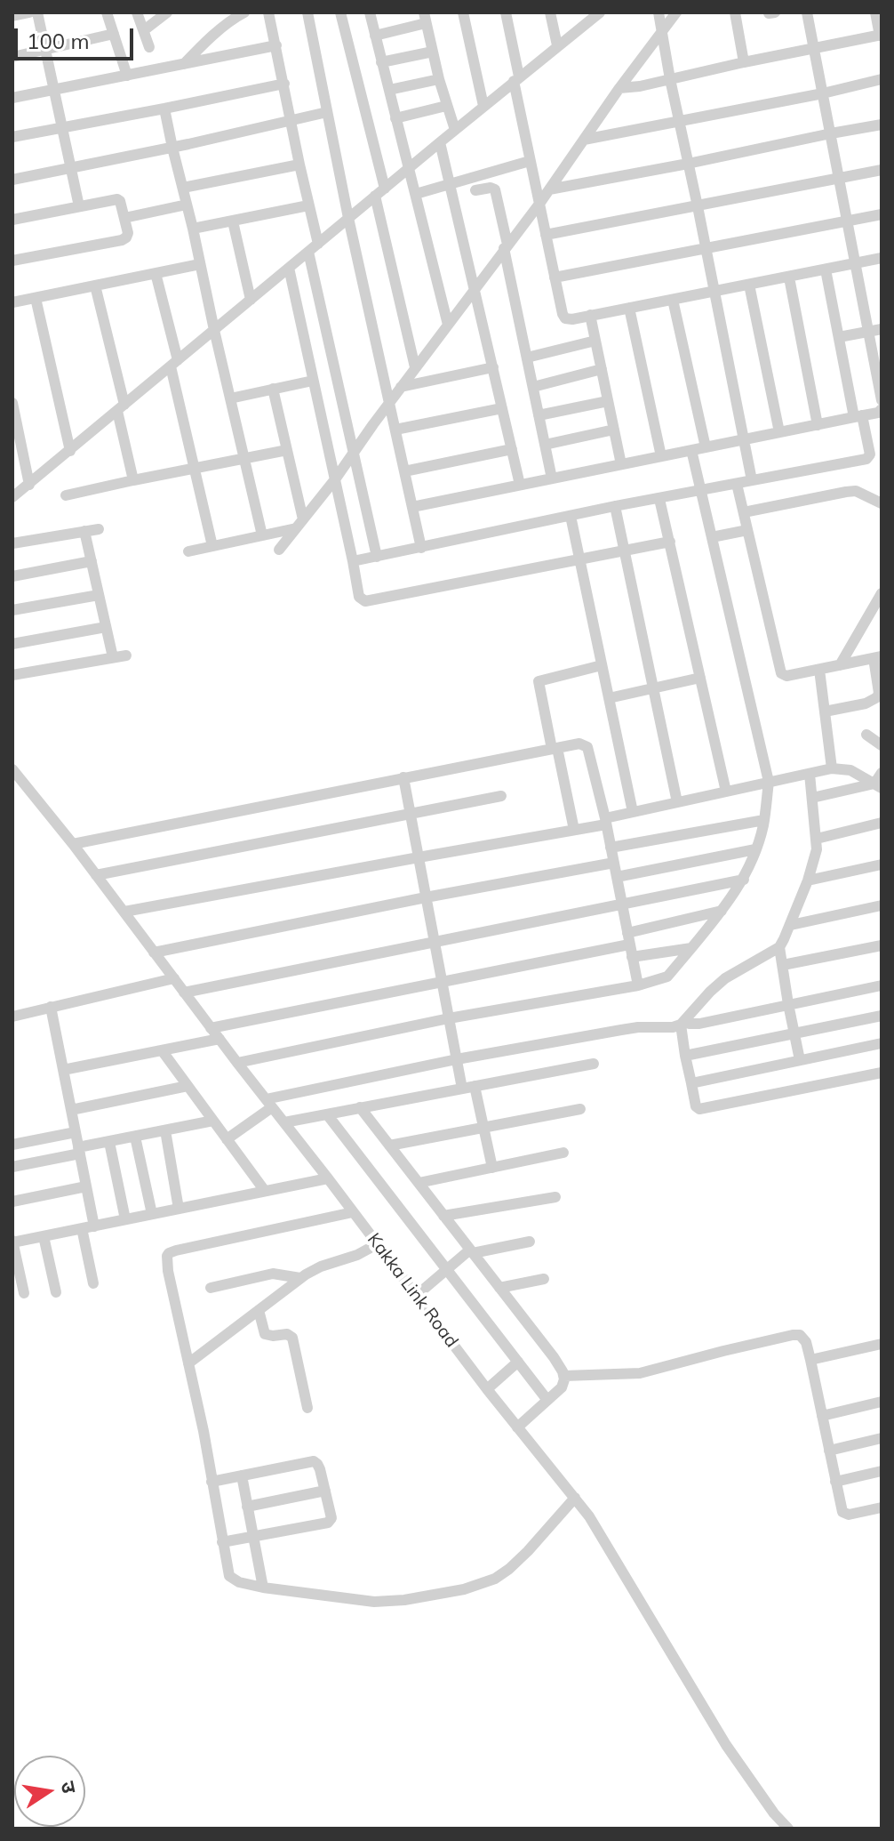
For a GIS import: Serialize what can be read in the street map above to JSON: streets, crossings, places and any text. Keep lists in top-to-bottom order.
{
  "streets": {
    "street": ["Kakka Link Road"]
  },
  "scale_bar": "100 m",
  "north": "right"
}
